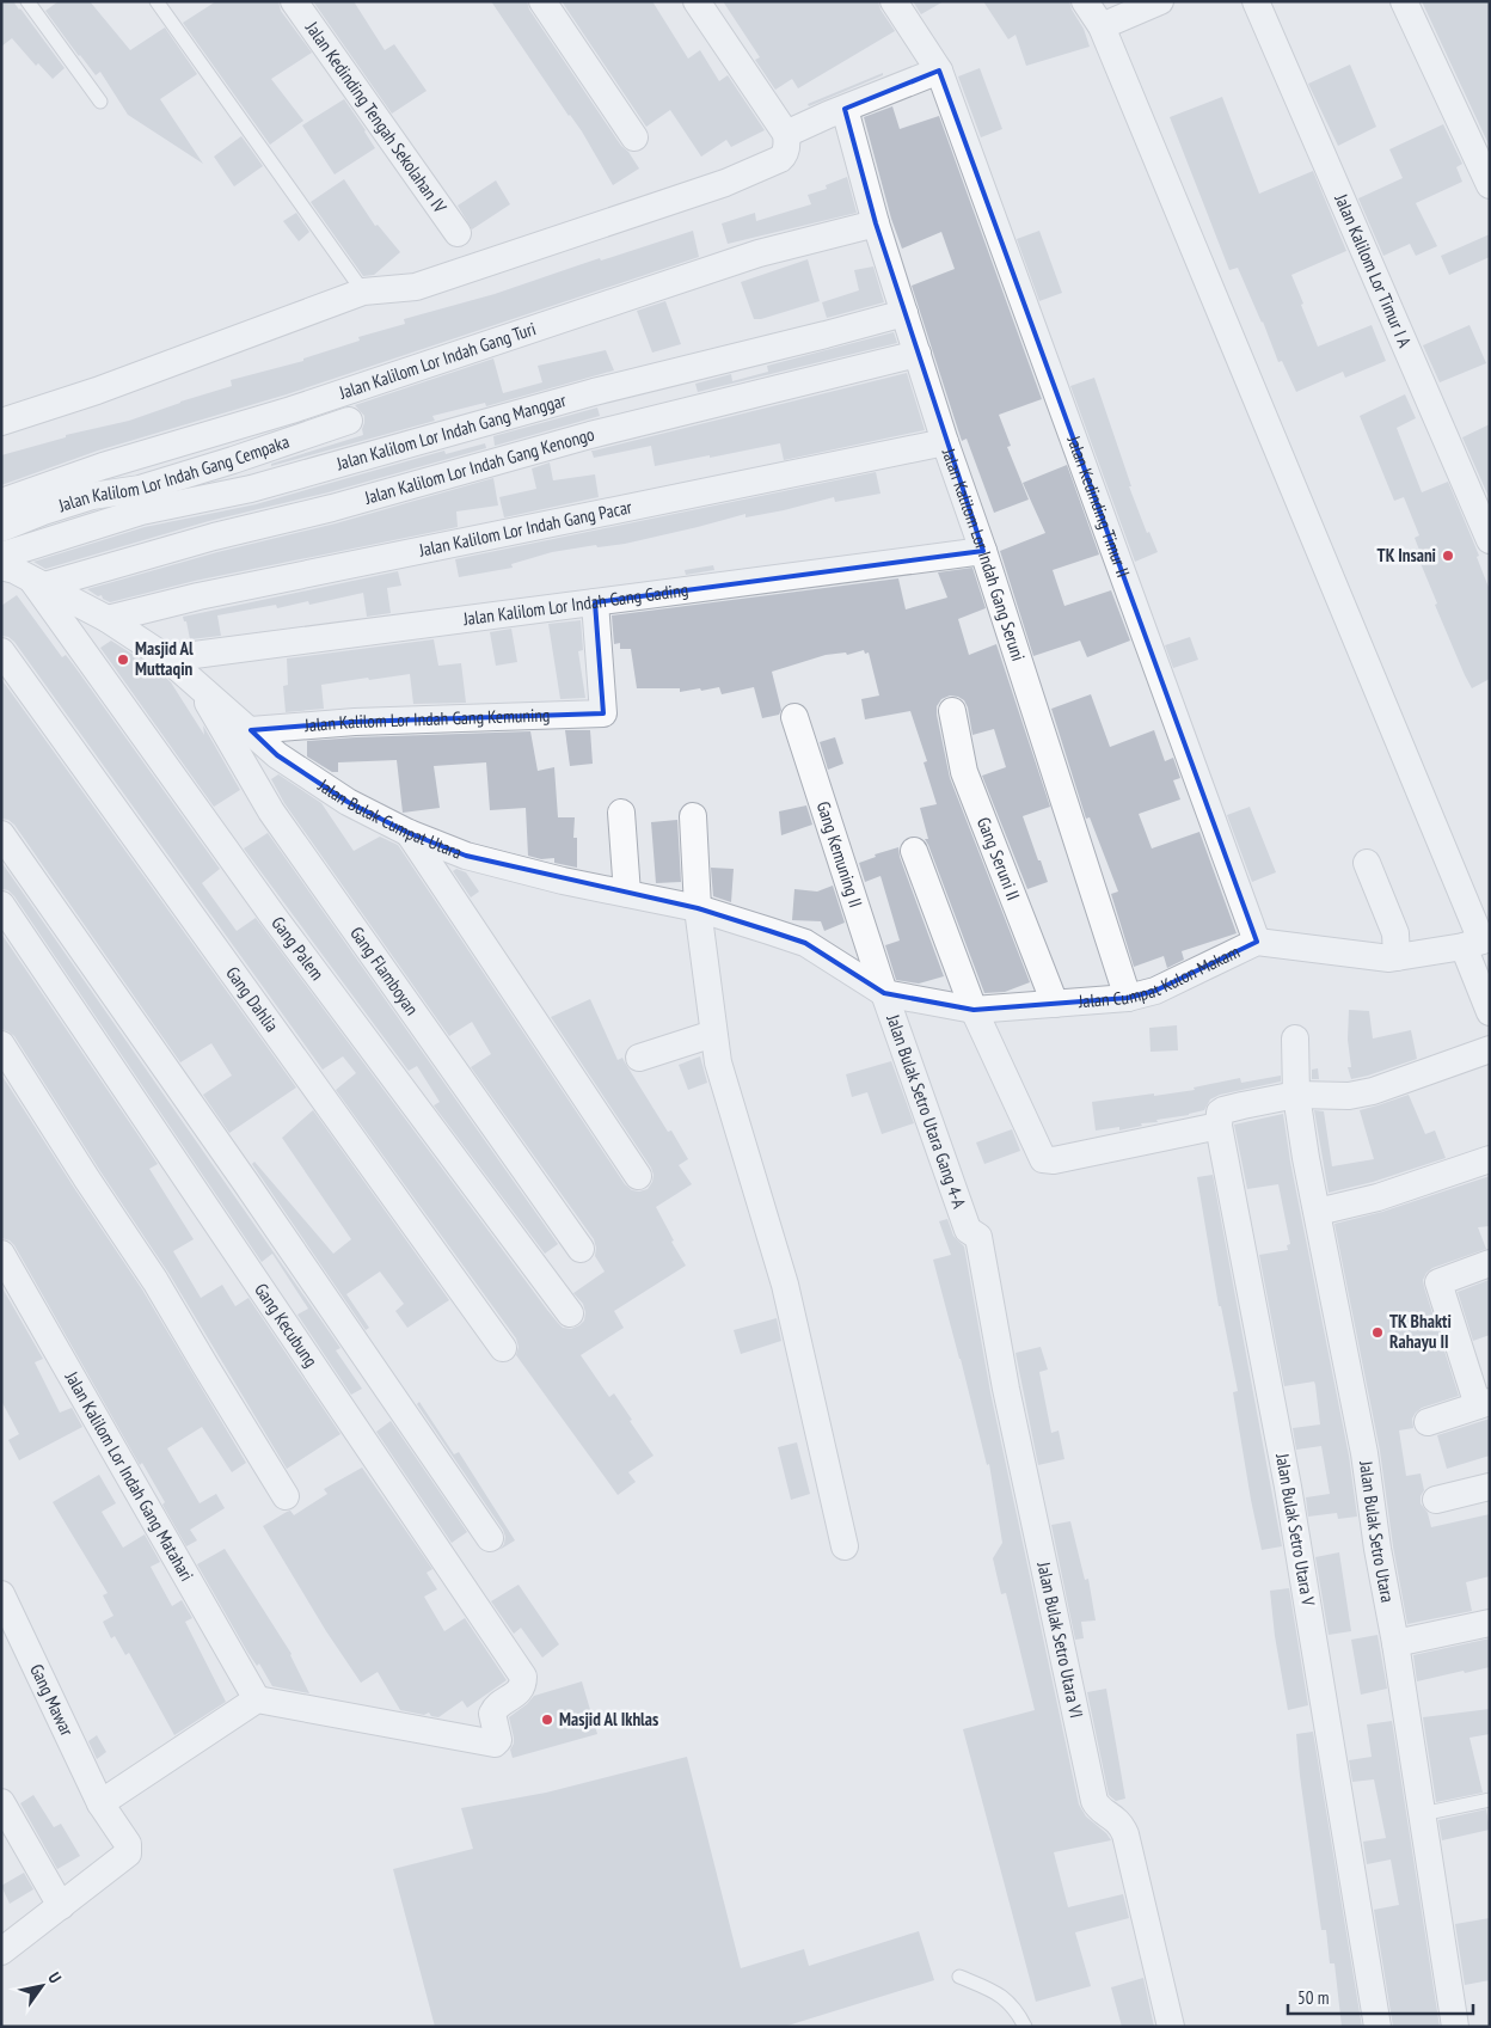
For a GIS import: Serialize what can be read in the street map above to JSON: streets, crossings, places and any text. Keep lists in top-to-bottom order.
{
  "streets": {
    "street": [
      "Jalan Kedinding Tengah Sekolahan IV",
      "Jalan Kalilom Lor Timur I A",
      "Jalan Kalilom Lor Indah Gang Turi",
      "Jalan Kalilom Lor Indah Gang Manggar",
      "Jalan Kalilom Lor Indah Gang Kenongo",
      "Jalan Kalilom Lor Indah Gang Cempaka",
      "Jalan Kedinding Timur II",
      "Jalan Kalilom Lor Indah Gang Pacar",
      "Jalan Kalilom Lor Indah Gang Seruni",
      "Jalan Kalilom Lor Indah Gang Gading",
      "Jalan Kalilom Lor Indah Gang Kemuning",
      "Jalan Bulak Cumpat Utara",
      "Gang Kemuning II",
      "Gang Seruni II",
      "Gang Palem",
      "Gang Flamboyan",
      "Jalan Cumpat Kulon Makam",
      "Gang Dahlia",
      "Jalan Bulak Setro Utara Gang 4-A",
      "Gang Kecubung",
      "Jalan Kalilom Lor Indah Gang Matahari",
      "Jalan Bulak Setro Utara V",
      "Jalan Bulak Setro Utara",
      "Jalan Bulak Setro Utara VI",
      "Gang Mawar"
    ]
  },
  "crossings": [
    ["Jalan Kalilom Lor Indah Gang Turi", "Jalan Kalilom Lor Indah Gang Seruni"],
    ["Jalan Kalilom Lor Indah Gang Manggar", "Jalan Kalilom Lor Indah Gang Seruni"],
    ["Jalan Kalilom Lor Indah Gang Kenongo", "Jalan Kalilom Lor Indah Gang Seruni"],
    ["Jalan Kalilom Lor Indah Gang Kenongo", "Jalan Bulak Cumpat Utara"],
    ["Jalan Kalilom Lor Indah Gang Kenongo", "Gang Palem"],
    ["Jalan Kedinding Timur II", "Jalan Cumpat Kulon Makam"],
    ["Jalan Kalilom Lor Indah Gang Pacar", "Jalan Kalilom Lor Indah Gang Seruni"],
    ["Jalan Kalilom Lor Indah Gang Pacar", "Jalan Bulak Cumpat Utara"],
    ["Jalan Kalilom Lor Indah Gang Seruni", "Jalan Kalilom Lor Indah Gang Gading"],
    ["Jalan Kalilom Lor Indah Gang Seruni", "Jalan Cumpat Kulon Makam"],
    ["Jalan Kalilom Lor Indah Gang Gading", "Jalan Kalilom Lor Indah Gang Kemuning"],
    ["Jalan Kalilom Lor Indah Gang Gading", "Jalan Bulak Cumpat Utara"],
    ["Jalan Kalilom Lor Indah Gang Kemuning", "Jalan Bulak Cumpat Utara"],
    ["Jalan Bulak Cumpat Utara", "Gang Palem"],
    ["Jalan Bulak Cumpat Utara", "Gang Flamboyan"],
    ["Jalan Bulak Cumpat Utara", "Jalan Cumpat Kulon Makam"],
    ["Gang Kemuning II", "Jalan Cumpat Kulon Makam"],
    ["Gang Kemuning II", "Jalan Bulak Setro Utara Gang 4-A"],
    ["Gang Seruni II", "Jalan Cumpat Kulon Makam"],
    ["Jalan Cumpat Kulon Makam", "Jalan Bulak Setro Utara Gang 4-A"],
    ["Jalan Bulak Setro Utara Gang 4-A", "Jalan Bulak Setro Utara VI"],
    ["Gang Kecubung", "Jalan Kalilom Lor Indah Gang Matahari"]
  ],
  "places": [
    "TK Insani",
    "Masjid Al Muttaqin",
    "TK Bhakti Rahayu II",
    "Masjid Al Ikhlas"
  ],
  "scale_bar": "50 m",
  "north": "top right"
}
